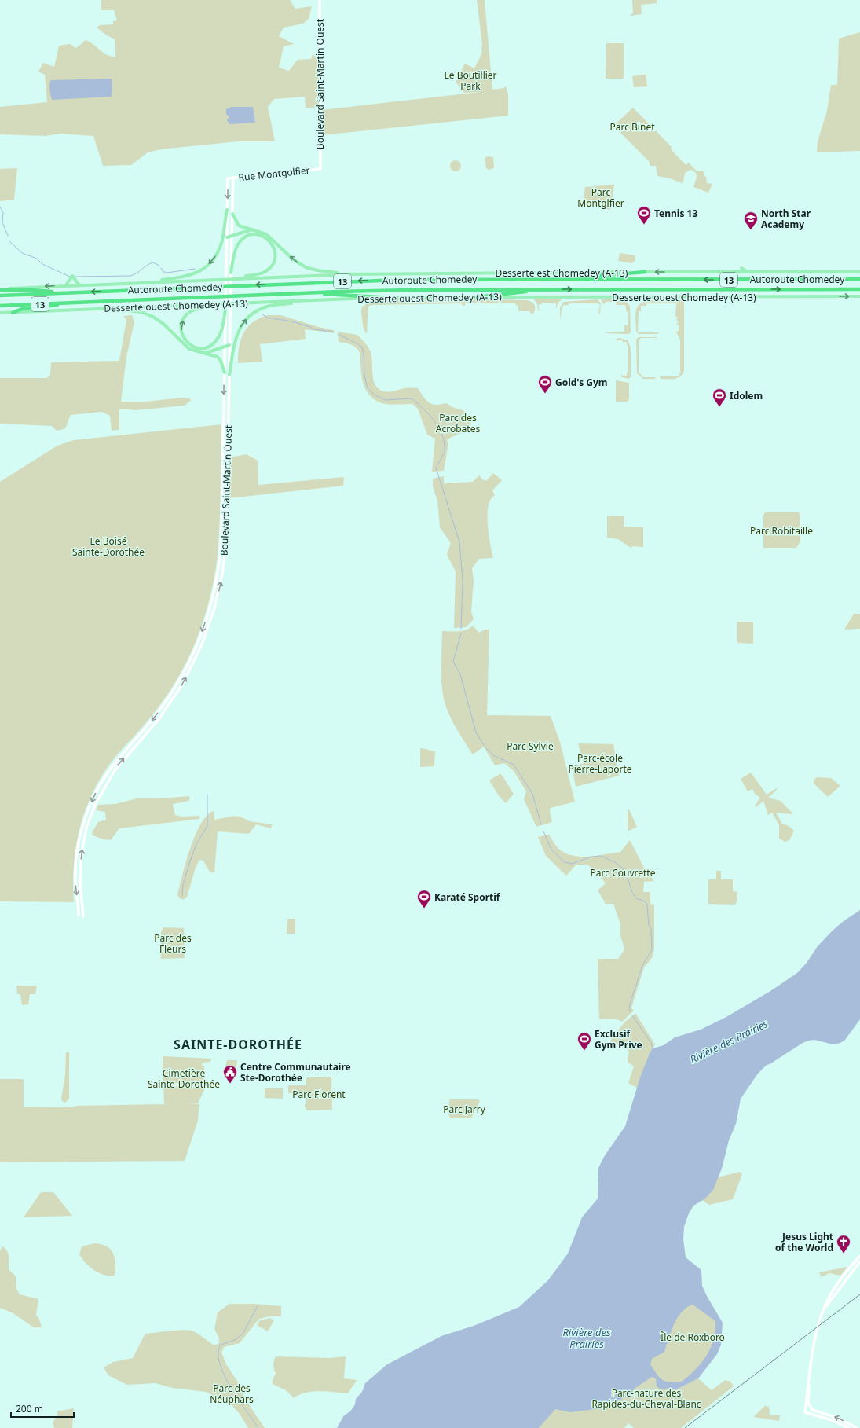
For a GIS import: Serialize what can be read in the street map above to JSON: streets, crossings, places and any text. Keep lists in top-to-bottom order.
{
  "streets": {
    "highway": ["Autoroute Chomedey", "13"],
    "main road": [
      "Boulevard Saint-Martin Ouest",
      "Rue Montgolfier",
      "Desserte est Chomedey (A-13)",
      "Desserte ouest Chomedey (A-13)"
    ]
  },
  "crossings": [
    ["Boulevard Saint-Martin Ouest", "Rue Montgolfier"]
  ],
  "districts": ["SAINTE-DOROTHÉE"],
  "water": ["Rivière des Prairies"],
  "parks": [
    "Le Boutillier Park",
    "Parc Binet",
    "Parc Montglfier",
    "Parc des Acrobates",
    "Parc Robitaille",
    "Le Boisé Sainte-Dorothée",
    "Parc Sylvie",
    "Parc-école Pierre-Laporte",
    "Parc Couvrette",
    "Parc des Fleurs",
    "Cimetière Sainte-Dorothée",
    "Parc Florent",
    "Parc Jarry",
    "Île de Roxboro",
    "Parc des Néuphars",
    "Parc-nature des Rapides-du-Cheval-Blanc"
  ],
  "places": {
    "sports": [
      "Tennis 13",
      "Gold's Gym",
      "Idolem",
      "Karaté Sportif",
      "Exclusif Gym Prive"
    ],
    "school or university": ["North Star Academy"],
    "public building": ["Centre Communautaire Ste-Dorothée"],
    "church": ["Jesus Light of the World"]
  },
  "scale_bar": "200 m"
}
